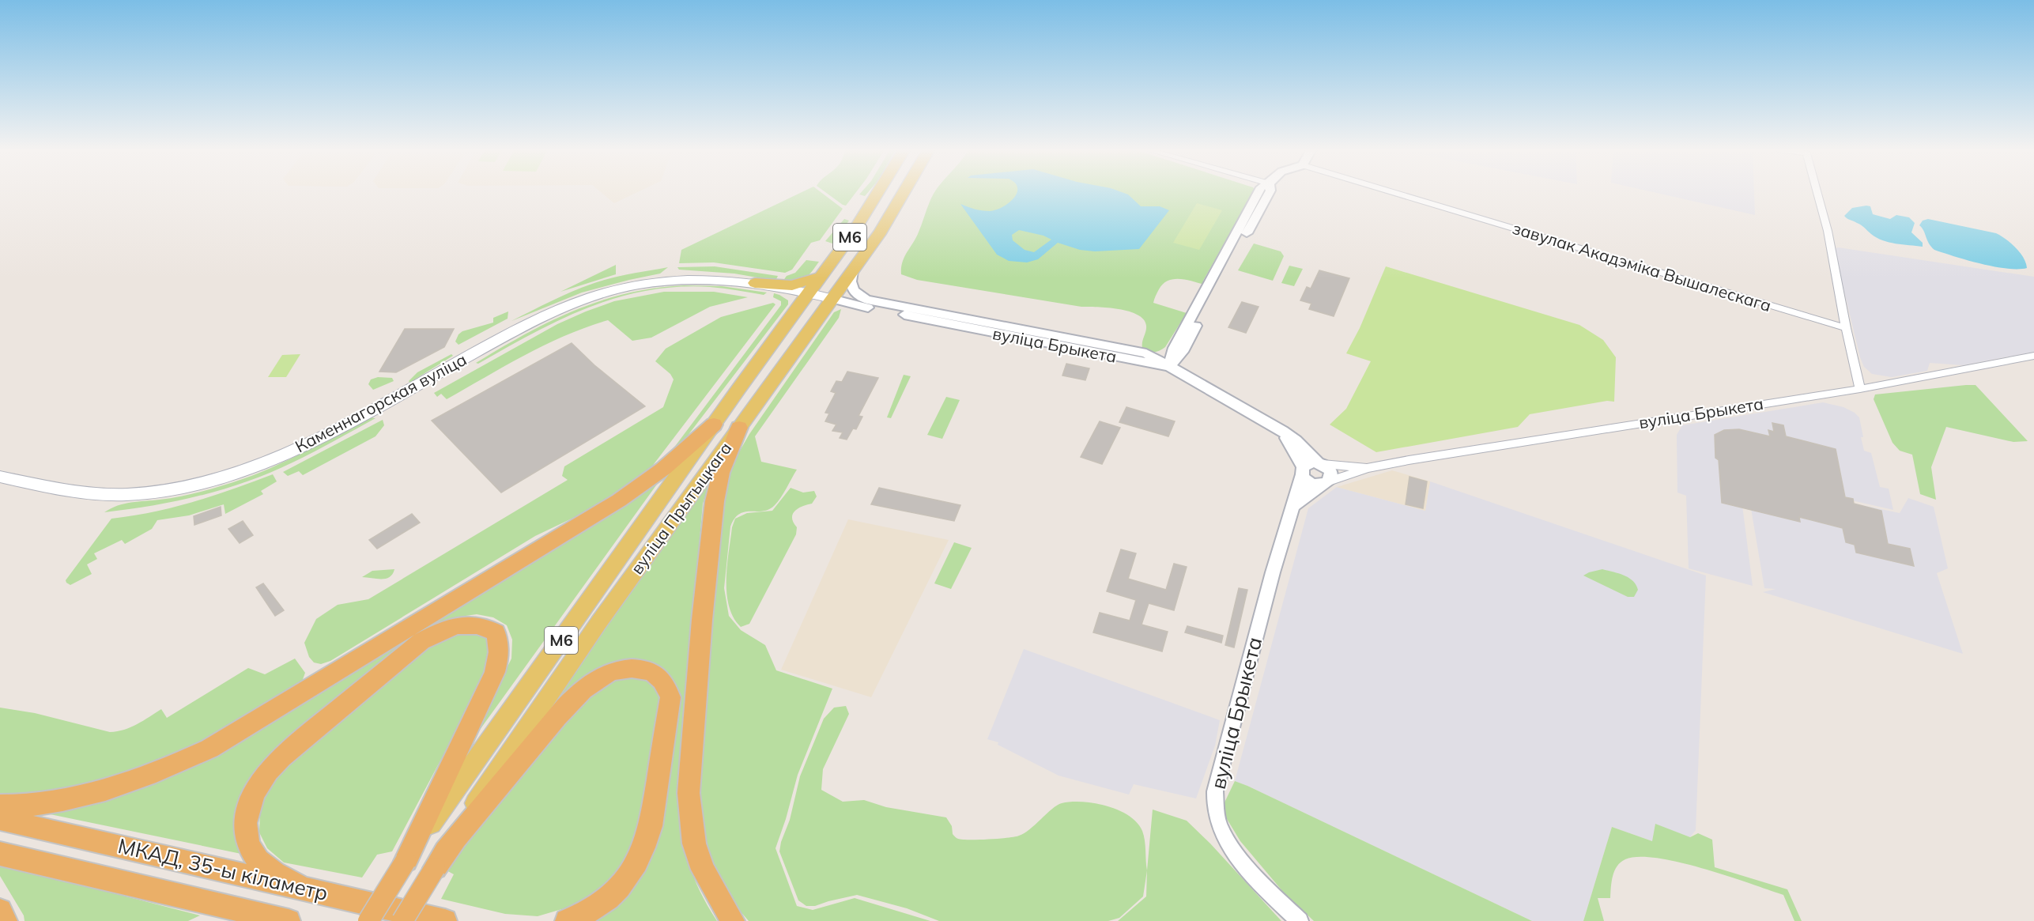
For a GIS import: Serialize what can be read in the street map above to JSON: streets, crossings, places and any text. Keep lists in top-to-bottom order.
{
  "streets": {
    "highway": ["М6", "МКАД, 35-ы кіламетр"],
    "main road": ["Каменнагорская вуліца", "вуліца Прытыцкага"],
    "street": ["завулак Акадэміка Вышалескага", "вуліца Брыкета"]
  },
  "crossings": [
    ["М6", "вуліца Прытыцкага"],
    ["вуліца Брыкета", "Каменнагорская вуліца"],
    ["вуліца Брыкета", "вуліца Прытыцкага"],
    ["Каменнагорская вуліца", "вуліца Прытыцкага"]
  ]
}
